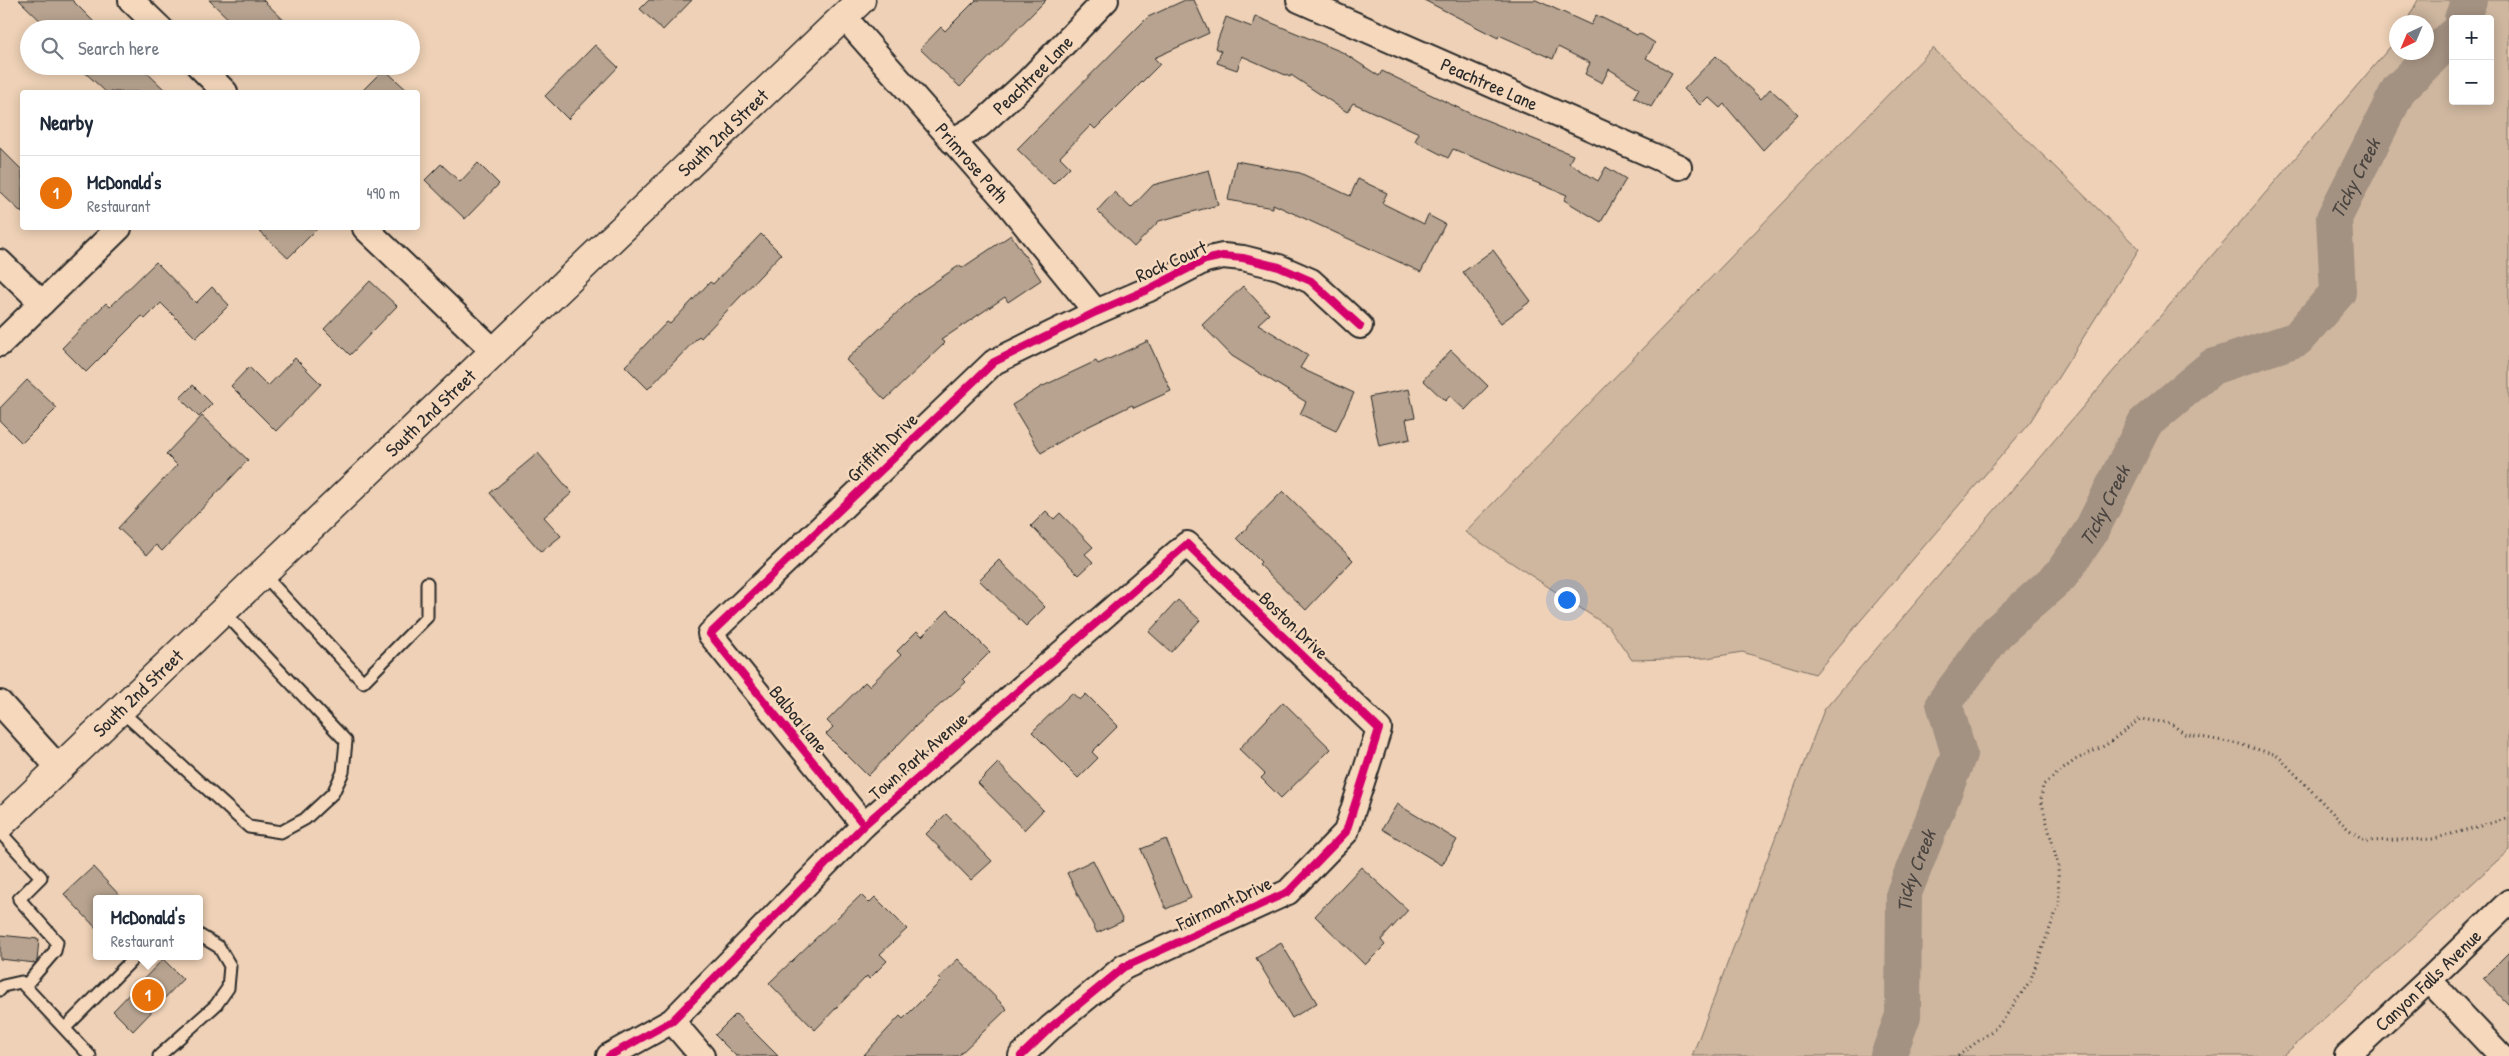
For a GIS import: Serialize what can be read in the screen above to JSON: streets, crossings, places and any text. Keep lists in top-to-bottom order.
{
  "streets": {
    "main road": ["South 2nd Street"],
    "street": [
      "Peachtree Lane",
      "Primrose Path",
      "Rock Court",
      "Griffith Drive",
      "Boston Drive",
      "Balboa Lane",
      "Town Park Avenue",
      "Fairmont Drive",
      "Canyon Falls Avenue"
    ]
  },
  "crossings": [
    ["Peachtree Lane", "Primrose Path"],
    ["South 2nd Street", "Primrose Path"],
    ["Primrose Path", "Rock Court"],
    ["Primrose Path", "Griffith Drive"],
    ["Rock Court", "Griffith Drive"],
    ["Griffith Drive", "Balboa Lane"],
    ["Boston Drive", "Town Park Avenue"],
    ["Boston Drive", "Fairmont Drive"],
    ["Balboa Lane", "Town Park Avenue"]
  ],
  "water": ["Ticky Creek"],
  "north": "bottom left",
  "page": {
    "map_buttons": ["+", "−"],
    "search": "Search here",
    "heading": "Nearby",
    "list": [
      {
        "mark": "1",
        "name": "McDonald's",
        "note": "Restaurant",
        "value": "490 m"
      }
    ],
    "popup": ["McDonald's", "Restaurant"],
    "pins": "1"
  }
}
